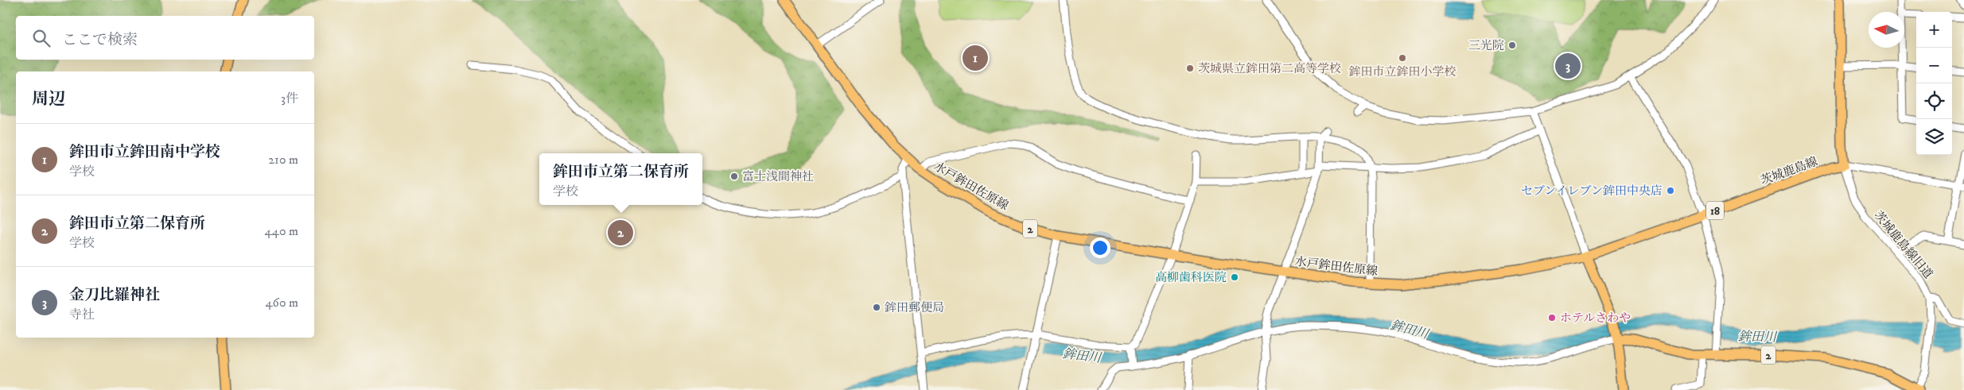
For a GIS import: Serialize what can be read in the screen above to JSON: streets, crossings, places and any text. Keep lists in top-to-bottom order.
{
  "streets": {
    "main road": [
      "茨城鹿島線",
      "水戸鉾田佐原線",
      "18",
      "2"
    ],
    "street": ["茨城鹿島線旧道"]
  },
  "crossings": [
    ["茨城鹿島線", "水戸鉾田佐原線"],
    ["茨城鹿島線", "茨城鹿島線旧道"],
    ["2", "茨城鹿島線旧道"]
  ],
  "water": ["鉾田川"],
  "places": [
    "三光院",
    "鉾田市立鉾田小学校",
    "茨城県立鉾田第二高等学校",
    "富士浅間神社",
    "セブンイレブン鉾田中央店",
    "高柳歯科医院",
    "鉾田郵便局",
    "ホテルさわや"
  ],
  "north": "left",
  "page": {
    "map_buttons": ["+", "−"],
    "search": "ここで検索",
    "pins": ["1", "3", "2"],
    "heading": ["周辺", "3件"],
    "list": [
      {
        "mark": "1",
        "name": "鉾田市立鉾田南中学校",
        "note": "学校",
        "value": "210 m"
      },
      {
        "mark": "2",
        "name": "鉾田市立第二保育所",
        "note": "学校",
        "value": "440 m"
      },
      {
        "mark": "3",
        "name": "金刀比羅神社",
        "note": "寺社",
        "value": "460 m"
      }
    ],
    "popup": ["鉾田市立第二保育所", "学校"]
  }
}
